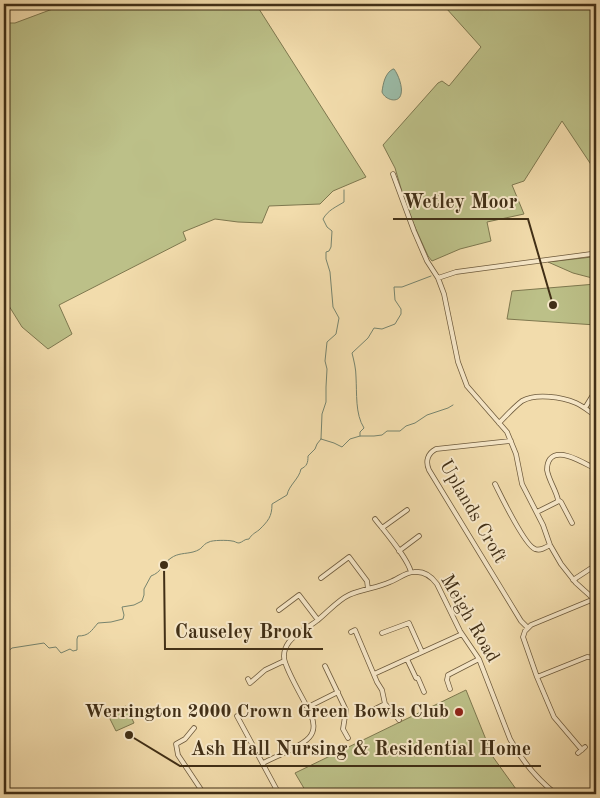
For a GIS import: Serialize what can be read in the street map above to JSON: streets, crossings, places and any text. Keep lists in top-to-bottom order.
{
  "streets": {
    "street": ["Uplands Croft", "Meigh Road"]
  },
  "places": [
    "Wetley Moor",
    "Causeley Brook",
    "Werrington 2000 Crown Green Bowls Club",
    "Ash Hall Nursing & Residential Home"
  ]
}
